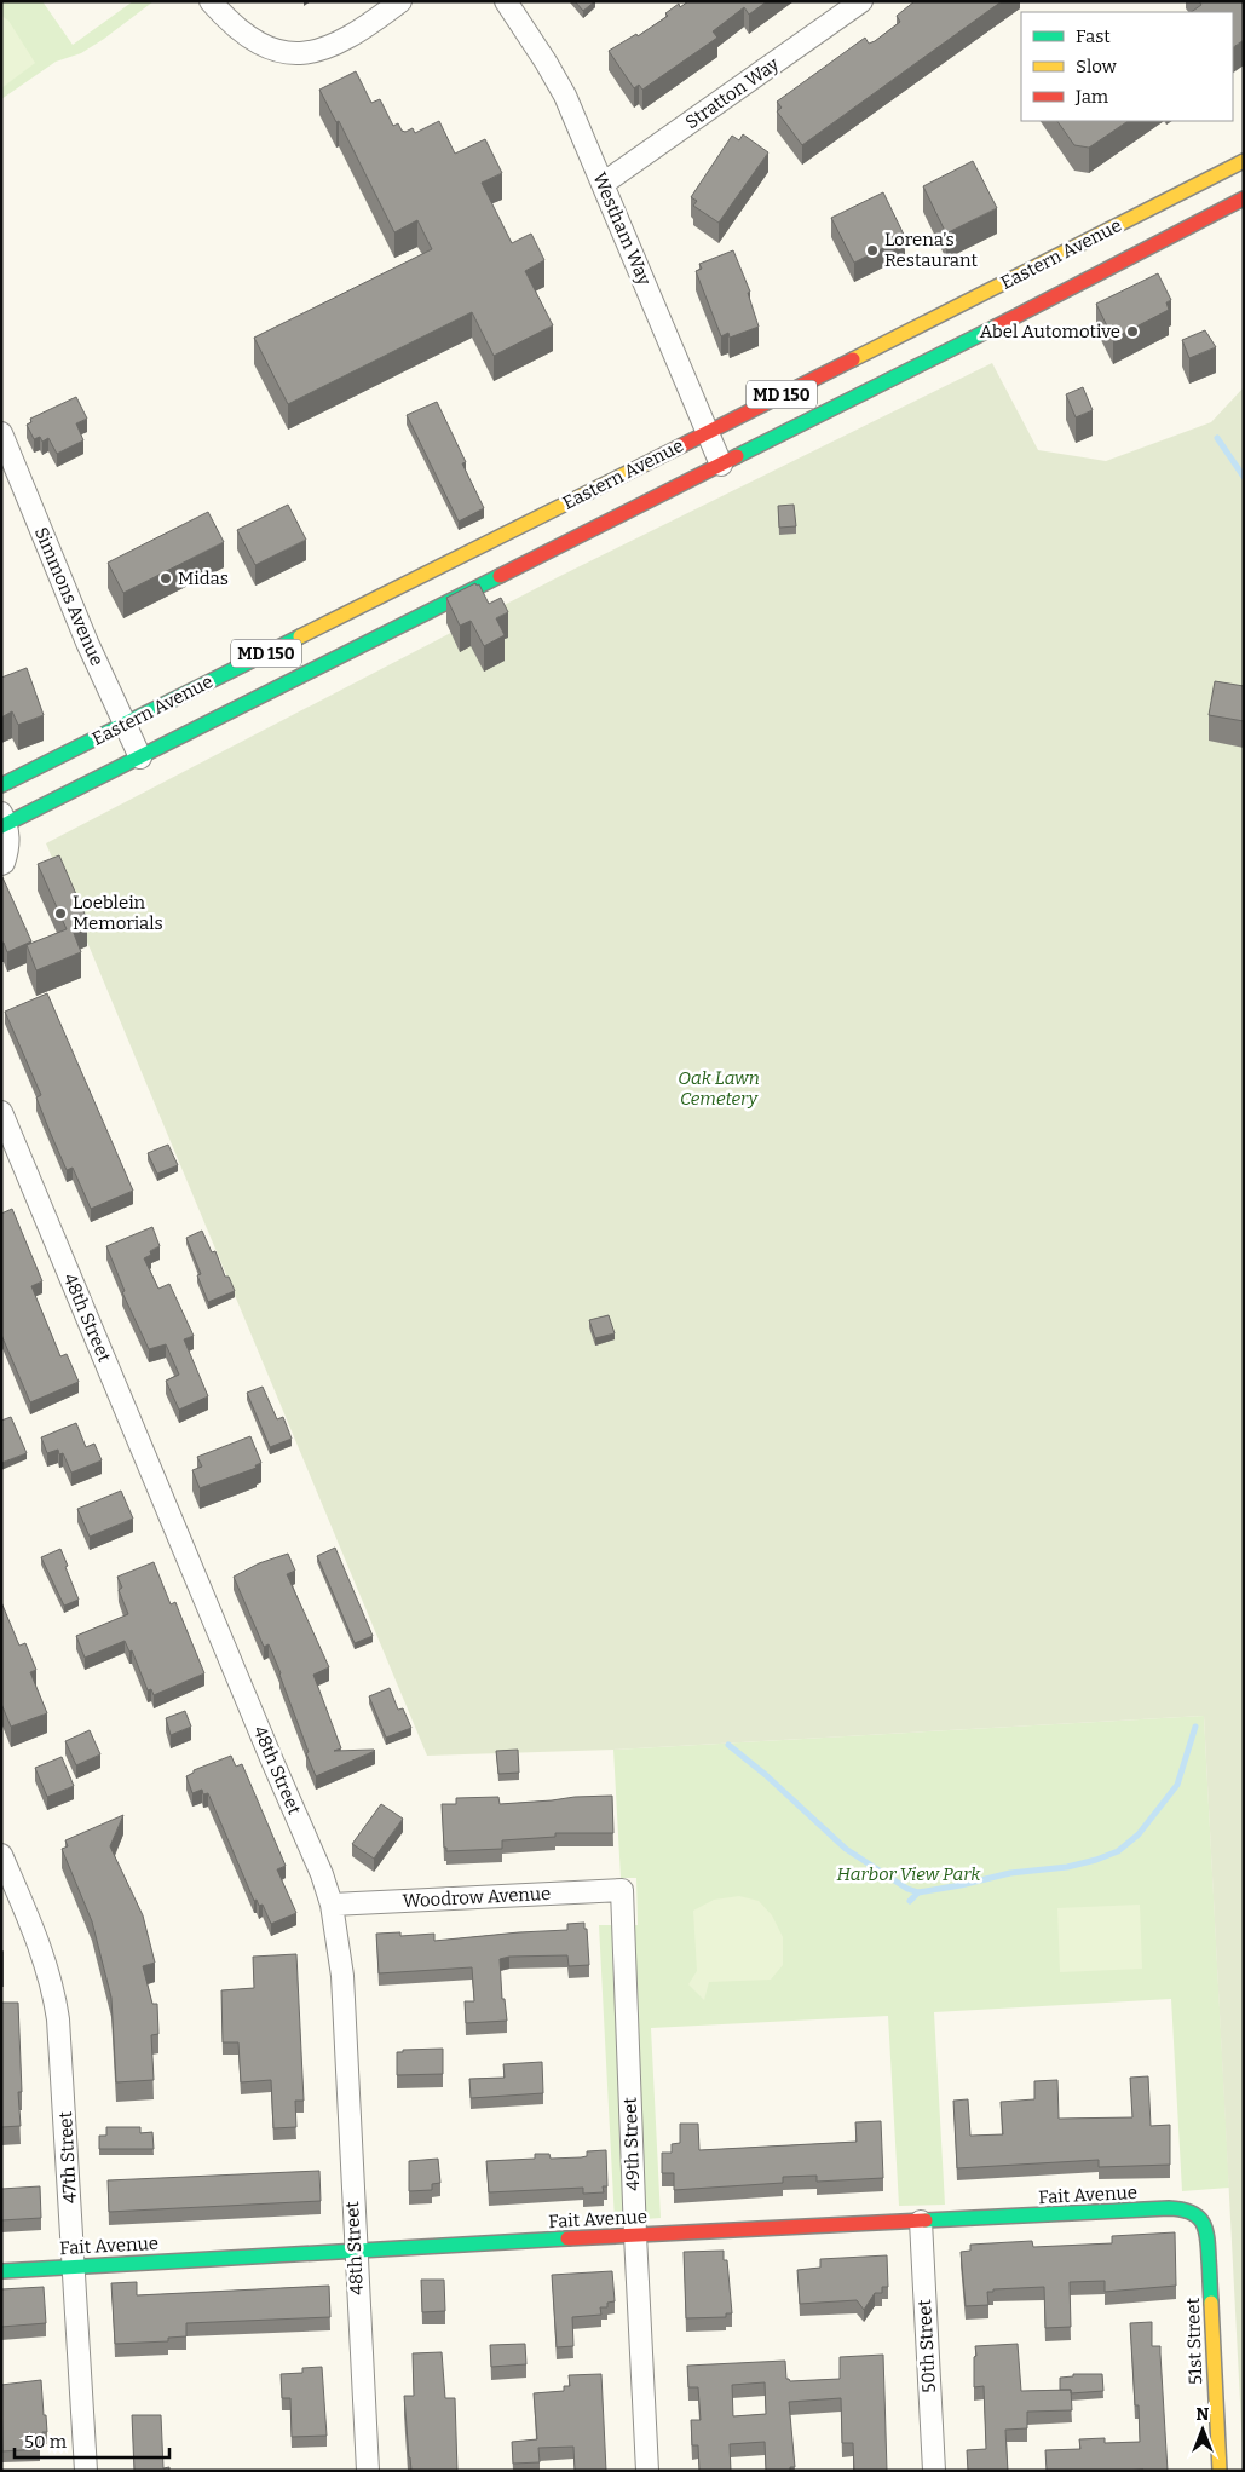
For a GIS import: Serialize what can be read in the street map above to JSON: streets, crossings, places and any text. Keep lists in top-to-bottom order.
{
  "streets": {
    "main road": [
      "Eastern Avenue",
      "MD 150",
      "Fait Avenue",
      "51st Street"
    ],
    "street": [
      "Stratton Way",
      "Westham Way",
      "Simmons Avenue",
      "48th Street",
      "Woodrow Avenue",
      "49th Street",
      "47th Street",
      "50th Street"
    ]
  },
  "crossings": [
    ["Stratton Way", "Westham Way"],
    ["Westham Way", "Eastern Avenue"],
    ["Eastern Avenue", "Simmons Avenue"],
    ["48th Street", "Woodrow Avenue"],
    ["48th Street", "Fait Avenue"],
    ["Woodrow Avenue", "49th Street"],
    ["49th Street", "Fait Avenue"],
    ["47th Street", "Fait Avenue"],
    ["Fait Avenue", "51st Street"],
    ["Fait Avenue", "50th Street"]
  ],
  "parks": ["Oak Lawn Cemetery", "Harbor View Park"],
  "places": [
    "Lorena’s Restaurant",
    "Abel Automotive",
    "Midas",
    "Loeblein Memorials"
  ],
  "legend": ["Fast", "Slow", "Jam"],
  "scale_bar": "50 m",
  "north": "top"
}
